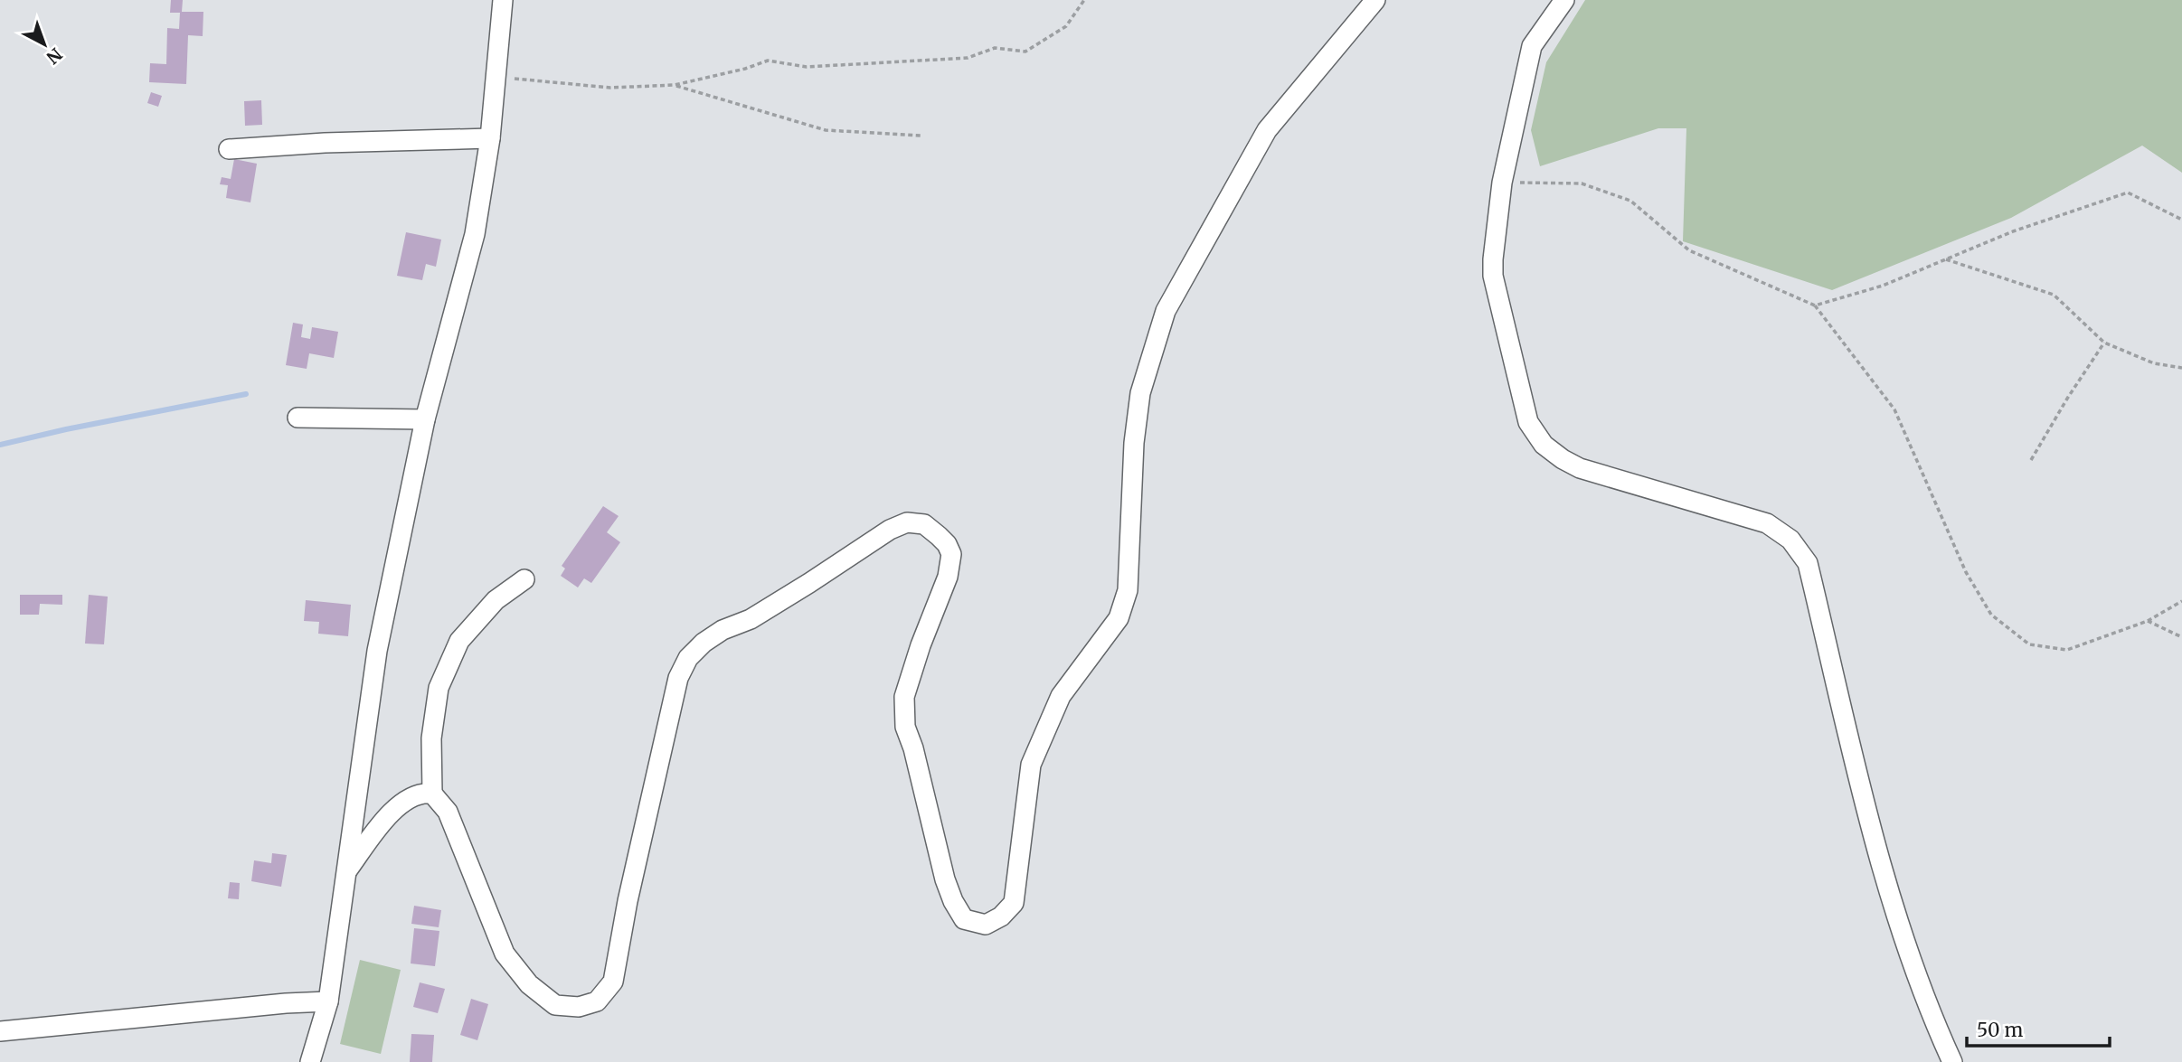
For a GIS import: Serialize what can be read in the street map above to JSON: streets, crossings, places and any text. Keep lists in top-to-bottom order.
{
  "scale_bar": "50 m",
  "north": "bottom right"
}
